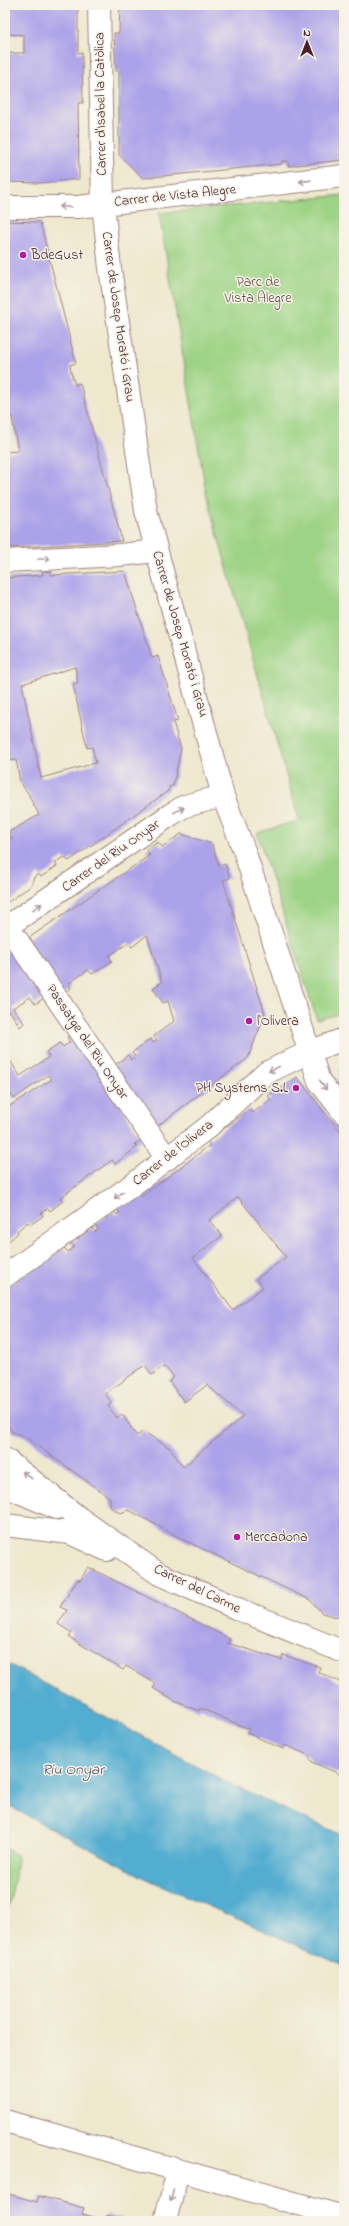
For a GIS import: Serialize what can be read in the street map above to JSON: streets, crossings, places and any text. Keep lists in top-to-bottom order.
{
  "streets": {
    "street": [
      "Carrer d'Isabel la Catòlica",
      "Carrer de Vista Alegre",
      "Carrer de Josep Morató i Grau",
      "Carrer del Riu Onyar",
      "Passatge del Riu Onyar",
      "Carrer de l'Olivera",
      "Carrer del Carme"
    ]
  },
  "crossings": [
    ["Carrer d'Isabel la Catòlica", "Carrer de Vista Alegre"],
    ["Carrer d'Isabel la Catòlica", "Carrer de Josep Morató i Grau"],
    ["Carrer de Vista Alegre", "Carrer de Josep Morató i Grau"],
    ["Carrer de Josep Morató i Grau", "Carrer del Riu Onyar"],
    ["Carrer de Josep Morató i Grau", "Carrer de l'Olivera"],
    ["Carrer del Riu Onyar", "Passatge del Riu Onyar"],
    ["Passatge del Riu Onyar", "Carrer de l'Olivera"]
  ],
  "one_way": ["Carrer de Vista Alegre", "Carrer del Riu Onyar", "Carrer de l'Olivera"],
  "water": ["Riu Onyar"],
  "parks": ["Parc de Vista Alegre"],
  "places": [
    "BdeGust",
    "l'Olivera",
    "PH Systems S.L",
    "Mercadona"
  ],
  "north": "top"
}
